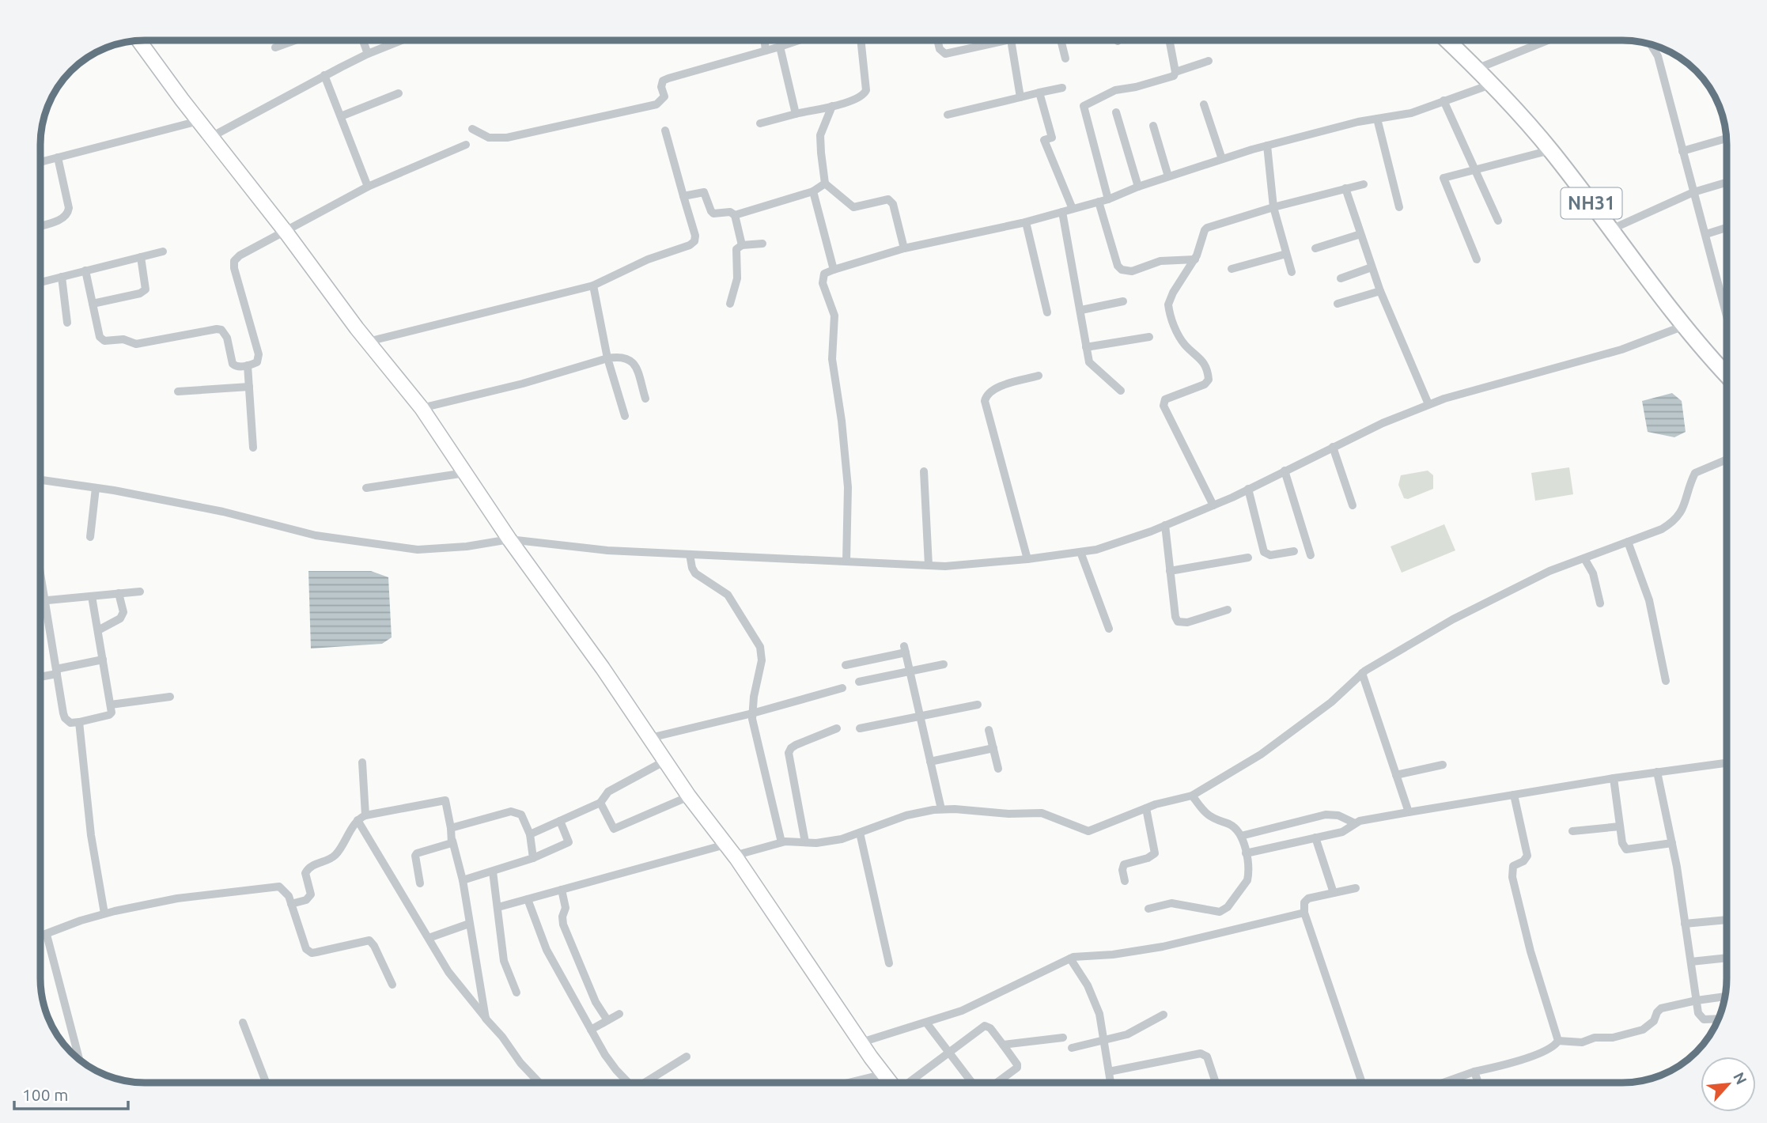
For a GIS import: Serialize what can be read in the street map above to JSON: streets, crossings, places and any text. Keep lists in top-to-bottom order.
{
  "streets": {
    "highway": ["NH31"]
  },
  "scale_bar": "100 m",
  "north": "top right"
}
